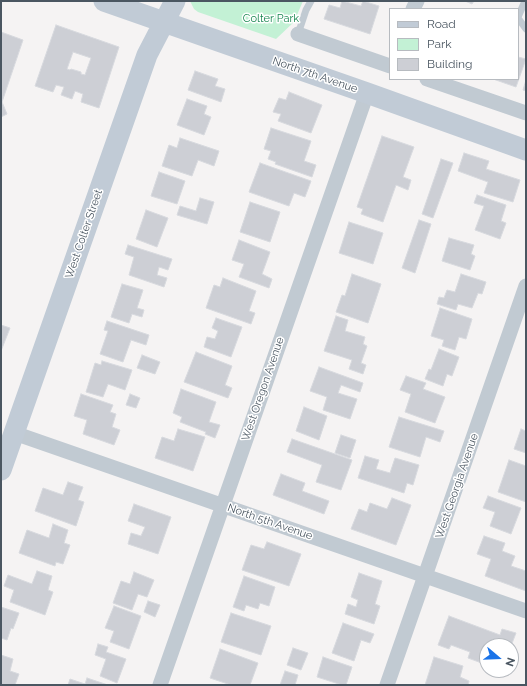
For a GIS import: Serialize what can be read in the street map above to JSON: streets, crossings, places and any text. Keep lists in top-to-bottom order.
{
  "streets": {
    "street": [
      "North 7th Avenue",
      "West Colter Street",
      "West Oregon Avenue",
      "West Georgia Avenue",
      "North 5th Avenue"
    ]
  },
  "crossings": [
    ["North 7th Avenue", "West Colter Street"],
    ["North 7th Avenue", "West Oregon Avenue"],
    ["West Colter Street", "North 5th Avenue"],
    ["West Oregon Avenue", "North 5th Avenue"],
    ["West Georgia Avenue", "North 5th Avenue"]
  ],
  "parks": ["Colter Park"],
  "legend": ["Road", "Park", "Building"],
  "north": "right"
}
